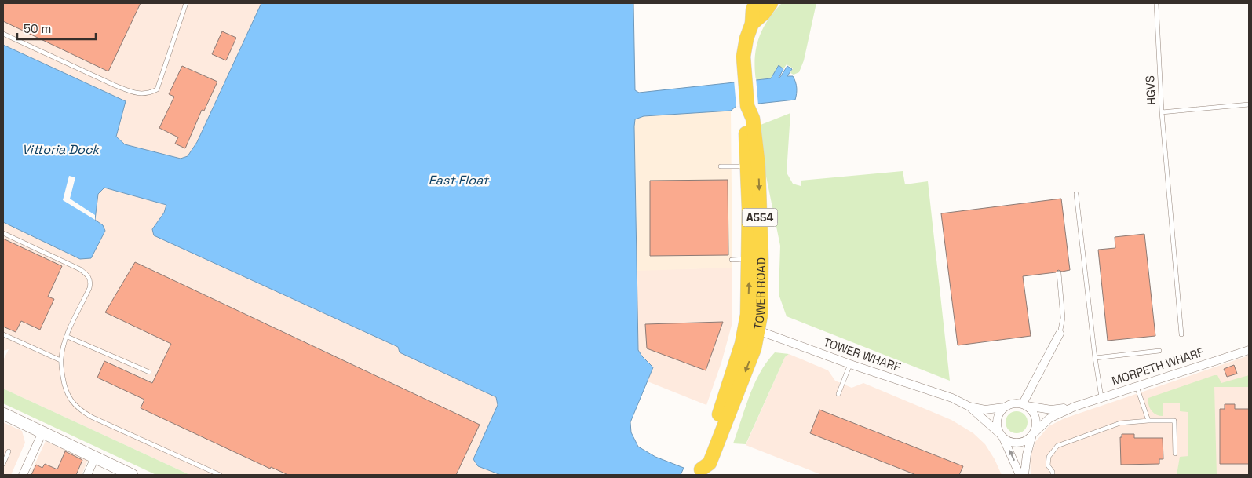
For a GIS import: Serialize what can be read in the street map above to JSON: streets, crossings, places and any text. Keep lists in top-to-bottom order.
{
  "streets": {
    "highway": ["A554", "TOWER ROAD"],
    "street": ["TOWER WHARF", "MORPETH WHARF"],
    "lane": ["HGVS"]
  },
  "crossings": [
    ["TOWER ROAD", "TOWER WHARF"],
    ["TOWER WHARF", "MORPETH WHARF"]
  ],
  "water": ["Vittoria Dock", "East Float"],
  "scale_bar": "50 m"
}
